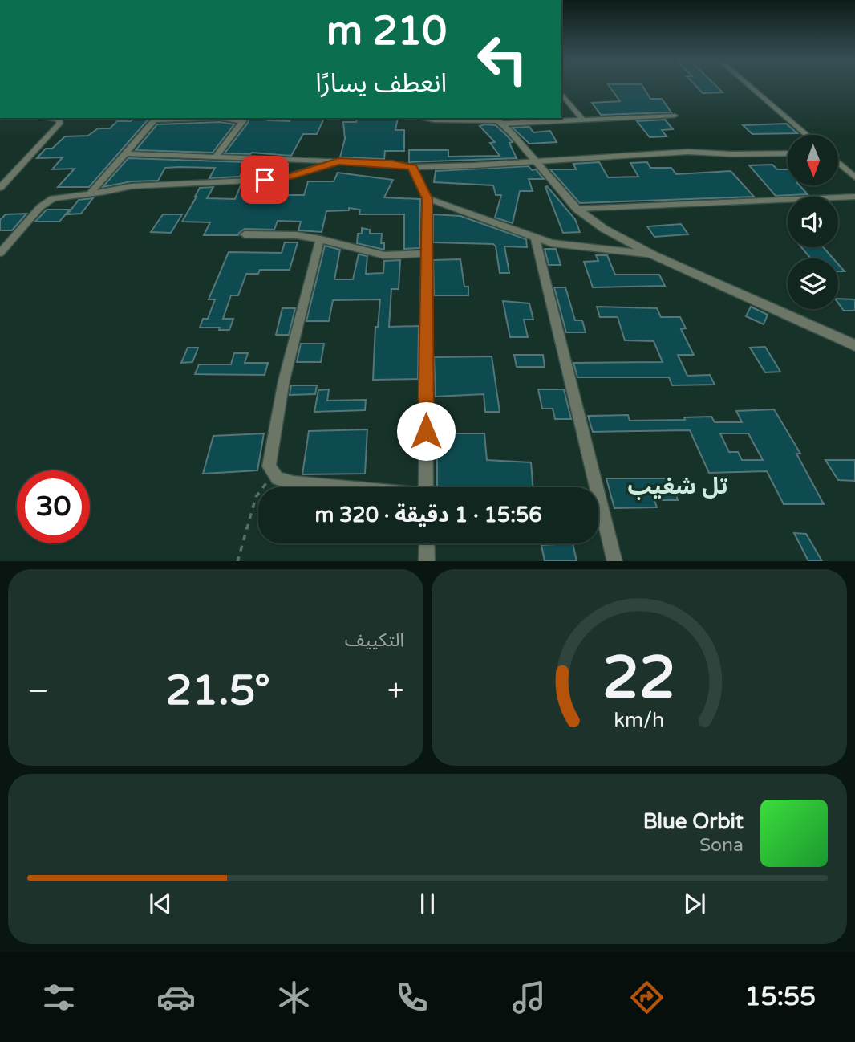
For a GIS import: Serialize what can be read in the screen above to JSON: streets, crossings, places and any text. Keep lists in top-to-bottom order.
{
  "districts": ["تل شغيب"],
  "north": "bottom",
  "page": {
    "turn": ["210 m", "انعطف يسارًا"],
    "limit": "30",
    "trip": "15:56 · 1 دقيقة · 320 m",
    "tile": "التكييف",
    "heat": ["−", "21.5°", "+"],
    "song": ["Blue Orbit", "Sona"],
    "tabs": "15:55",
    "gauge": ["22", "km/h"]
  }
}
